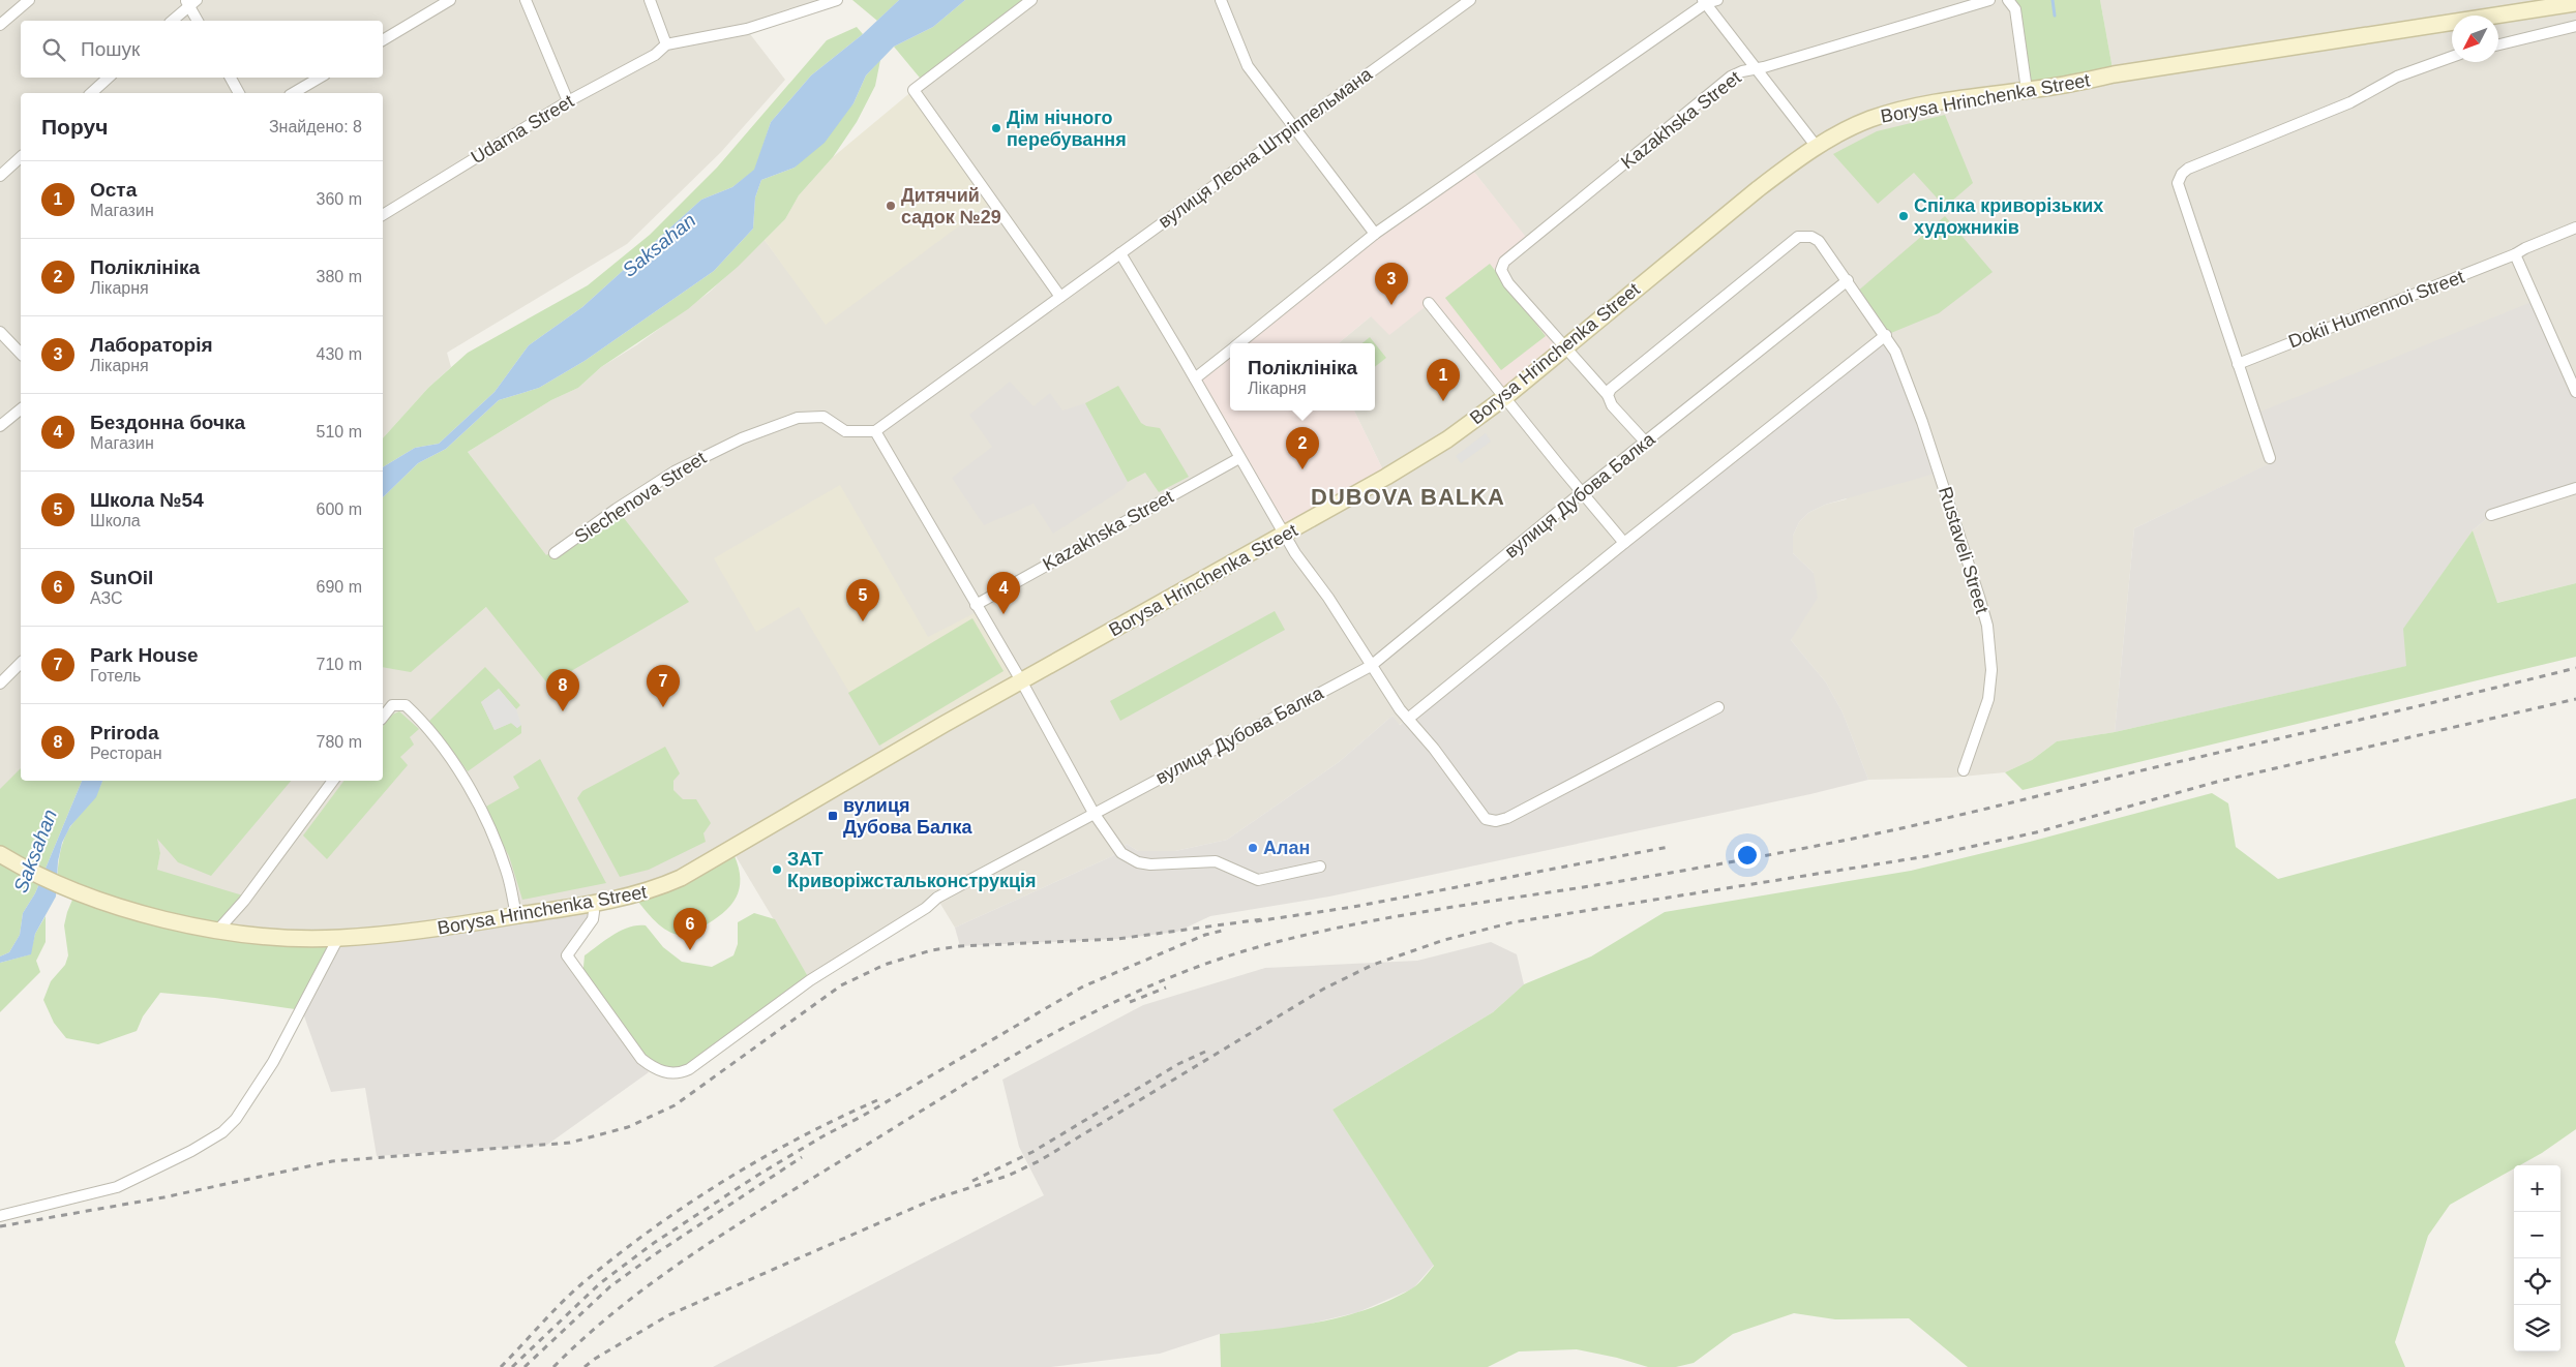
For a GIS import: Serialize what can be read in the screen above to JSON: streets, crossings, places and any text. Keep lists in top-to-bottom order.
{
  "streets": {
    "street": [
      "Borysa Hrinchenka Street",
      "Kazakhska Street",
      "Udarna Street",
      "вулиця Леона Штріппельмана",
      "Dokii Humennoi Street",
      "вулиця Дубова Балка",
      "Siechenova Street",
      "Rustaveli Street"
    ]
  },
  "crossings": [
    ["Borysa Hrinchenka Street", "Kazakhska Street"],
    ["Borysa Hrinchenka Street", "вулиця Дубова Балка"],
    ["вулиця Леона Штріппельмана", "Siechenova Street"],
    ["вулиця Дубова Балка", "Rustaveli Street"]
  ],
  "districts": ["DUBOVA BALKA"],
  "water": ["Saksahan"],
  "places": {
    "other": [
      "Дім нічного перебування",
      "Дитячий садок №29",
      "Спілка криворізьких художників",
      "Алан",
      "ЗАТ Криворіжстальконструкція"
    ],
    "transit": ["вулиця Дубова Балка"]
  },
  "north": "bottom left",
  "page": {
    "search": "Пошук",
    "heading": ["Поруч", "Знайдено: 8"],
    "list": [
      {
        "mark": "1",
        "name": "Оста",
        "note": "Магазин",
        "value": "360 m"
      },
      {
        "mark": "2",
        "name": "Поліклініка",
        "note": "Лікарня",
        "value": "380 m"
      },
      {
        "mark": "3",
        "name": "Лабораторія",
        "note": "Лікарня",
        "value": "430 m"
      },
      {
        "mark": "4",
        "name": "Бездонна бочка",
        "note": "Магазин",
        "value": "510 m"
      },
      {
        "mark": "5",
        "name": "Школа №54",
        "note": "Школа",
        "value": "600 m"
      },
      {
        "mark": "6",
        "name": "SunOil",
        "note": "АЗС",
        "value": "690 m"
      },
      {
        "mark": "7",
        "name": "Park House",
        "note": "Готель",
        "value": "710 m"
      },
      {
        "mark": "8",
        "name": "Priroda",
        "note": "Ресторан",
        "value": "780 m"
      }
    ],
    "pins": [
      "3",
      "1",
      "2",
      "4",
      "5",
      "7",
      "8",
      "6"
    ],
    "popup": ["Поліклініка", "Лікарня"],
    "map_buttons": ["+", "−"]
  }
}
